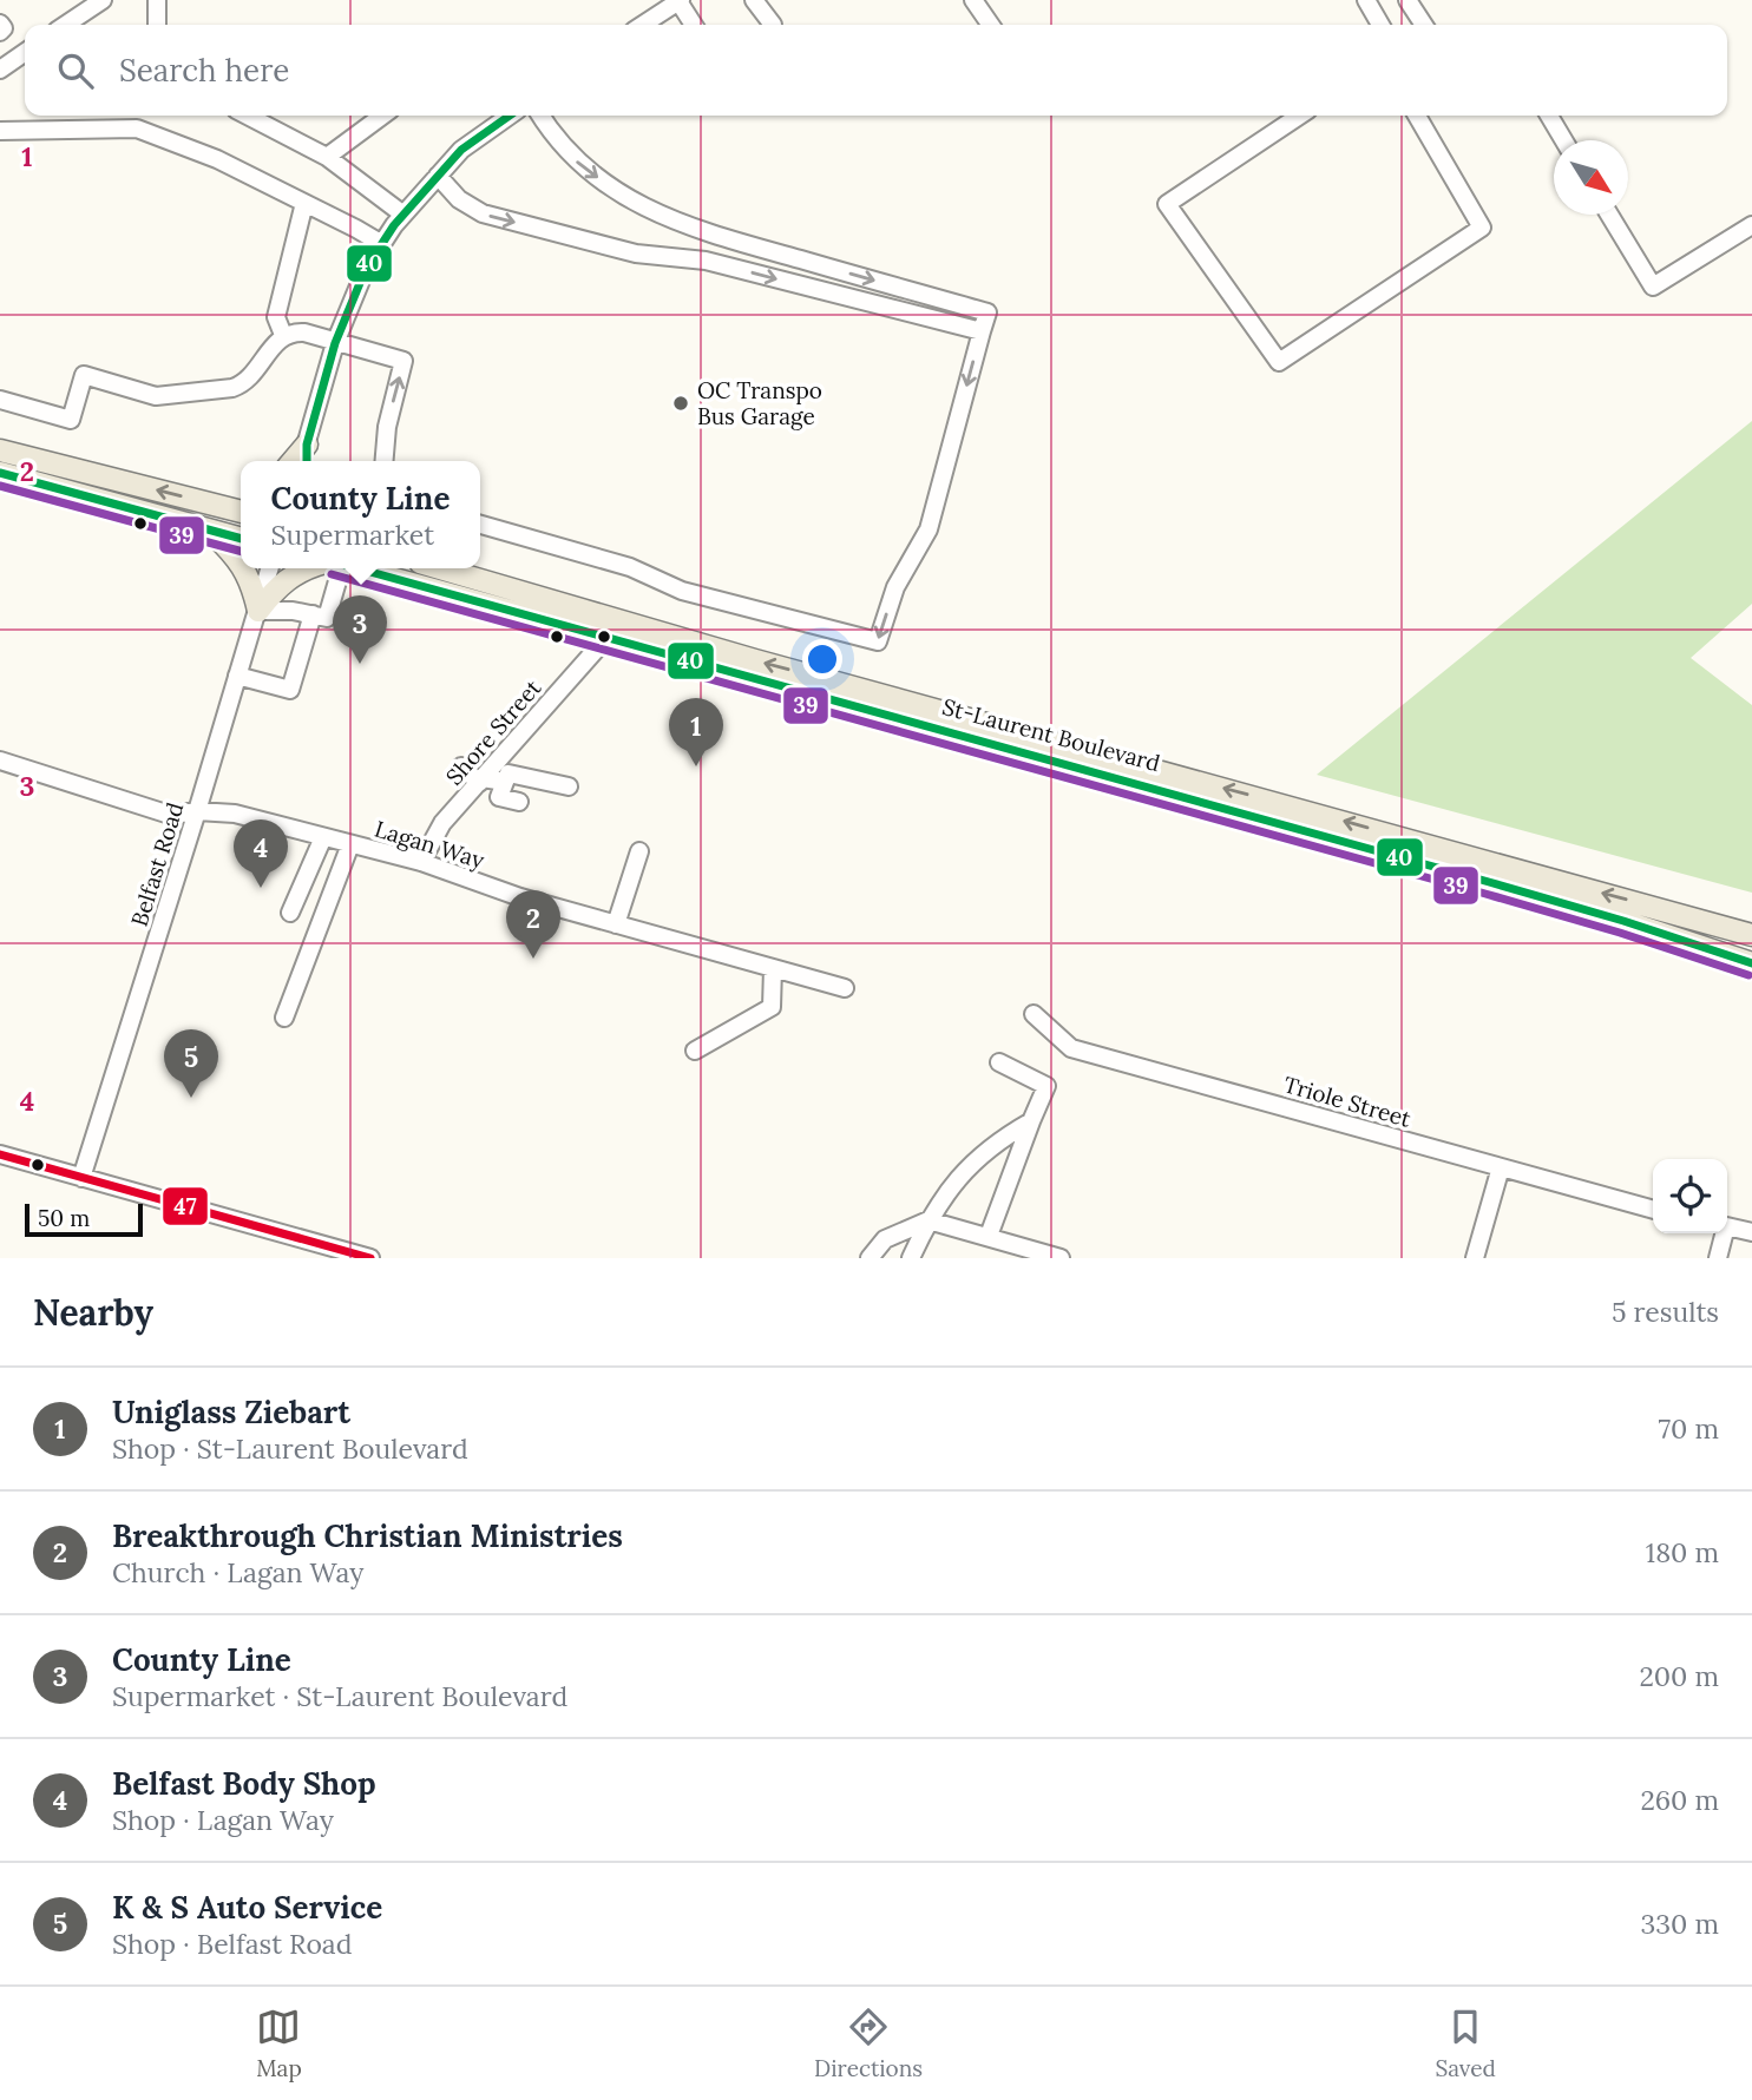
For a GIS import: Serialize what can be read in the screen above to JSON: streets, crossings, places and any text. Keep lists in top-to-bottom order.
{
  "streets": {
    "main road": ["St-Laurent Boulevard"],
    "street": [
      "Shore Street",
      "Lagan Way",
      "Belfast Road",
      "Triole Street"
    ]
  },
  "crossings": [
    ["Shore Street", "St-Laurent Boulevard"],
    ["Shore Street", "Lagan Way"],
    ["Lagan Way", "Belfast Road"]
  ],
  "places": ["OC Transpo Bus Garage"],
  "lines": ["transit line 40", "transit line 39", "transit line 47"],
  "scale_bar": "50 m",
  "north": "bottom right",
  "page": {
    "search": "Search here",
    "popup": ["County Line", "Supermarket"],
    "pins": [
      "3",
      "1",
      "4",
      "2",
      "5"
    ],
    "scale": "50 m",
    "heading": ["Nearby", "5 results"],
    "list": [
      {
        "mark": "1",
        "name": "Uniglass Ziebart",
        "note": "Shop · St-Laurent Boulevard",
        "value": "70 m"
      },
      {
        "mark": "2",
        "name": "Breakthrough Christian Ministries",
        "note": "Church · Lagan Way",
        "value": "180 m"
      },
      {
        "mark": "3",
        "name": "County Line",
        "note": "Supermarket · St-Laurent Boulevard",
        "value": "200 m"
      },
      {
        "mark": "4",
        "name": "Belfast Body Shop",
        "note": "Shop · Lagan Way",
        "value": "260 m"
      },
      {
        "mark": "5",
        "name": "K & S Auto Service",
        "note": "Shop · Belfast Road",
        "value": "330 m"
      }
    ],
    "nav": ["Map", "Directions", "Saved"]
  },
  "grid": {
    "rows": [
      "1",
      "2",
      "3",
      "4"
    ]
  }
}
